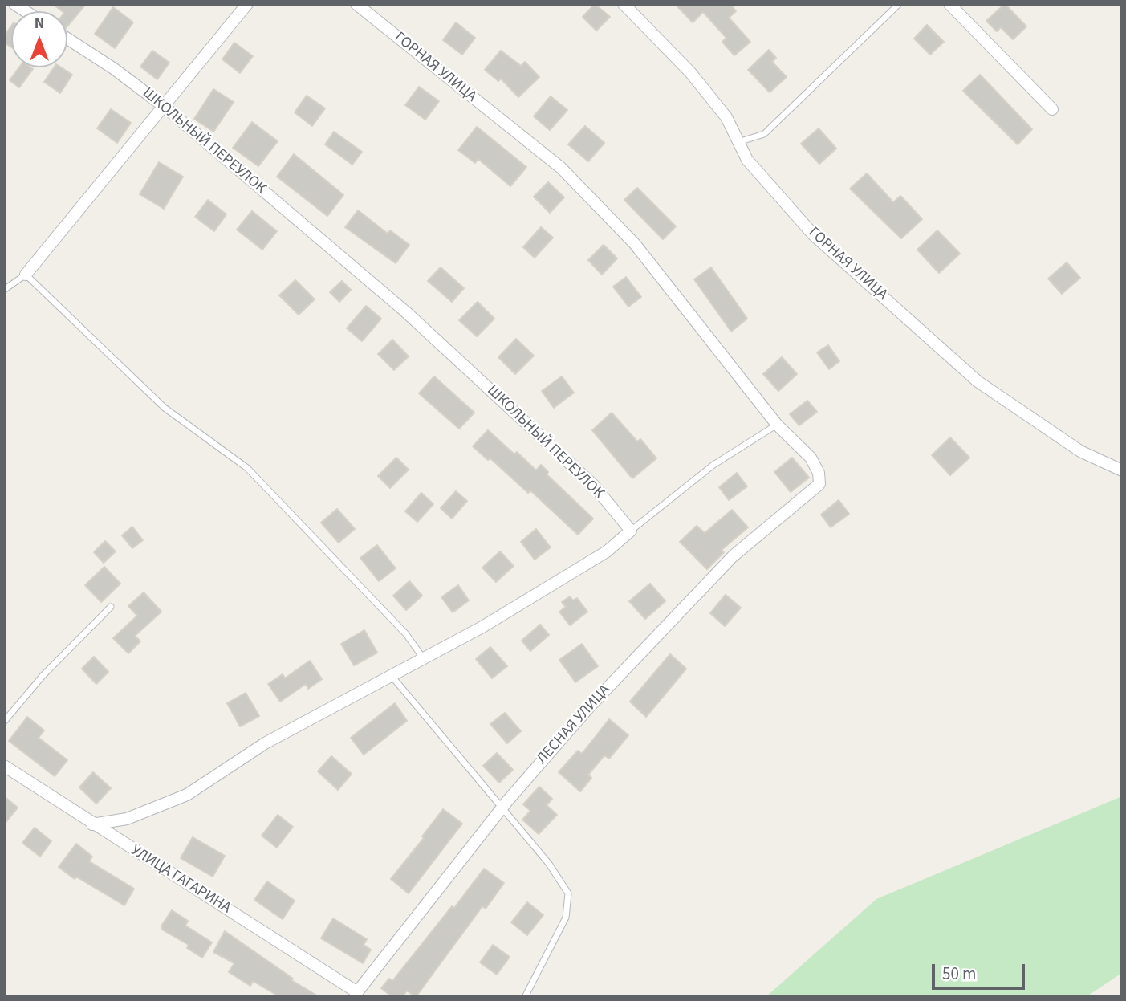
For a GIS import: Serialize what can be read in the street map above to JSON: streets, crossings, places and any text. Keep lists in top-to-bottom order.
{
  "streets": {
    "street": [
      "ГОРНАЯ УЛИЦА",
      "ШКОЛЬНЫЙ ПЕРЕУЛОК",
      "ЛЕСНАЯ УЛИЦА",
      "УЛИЦА ГАГАРИНА"
    ]
  },
  "crossings": [
    ["ГОРНАЯ УЛИЦА", "ЛЕСНАЯ УЛИЦА"],
    ["ЛЕСНАЯ УЛИЦА", "УЛИЦА ГАГАРИНА"]
  ],
  "scale_bar": "50 m",
  "north": "top"
}
